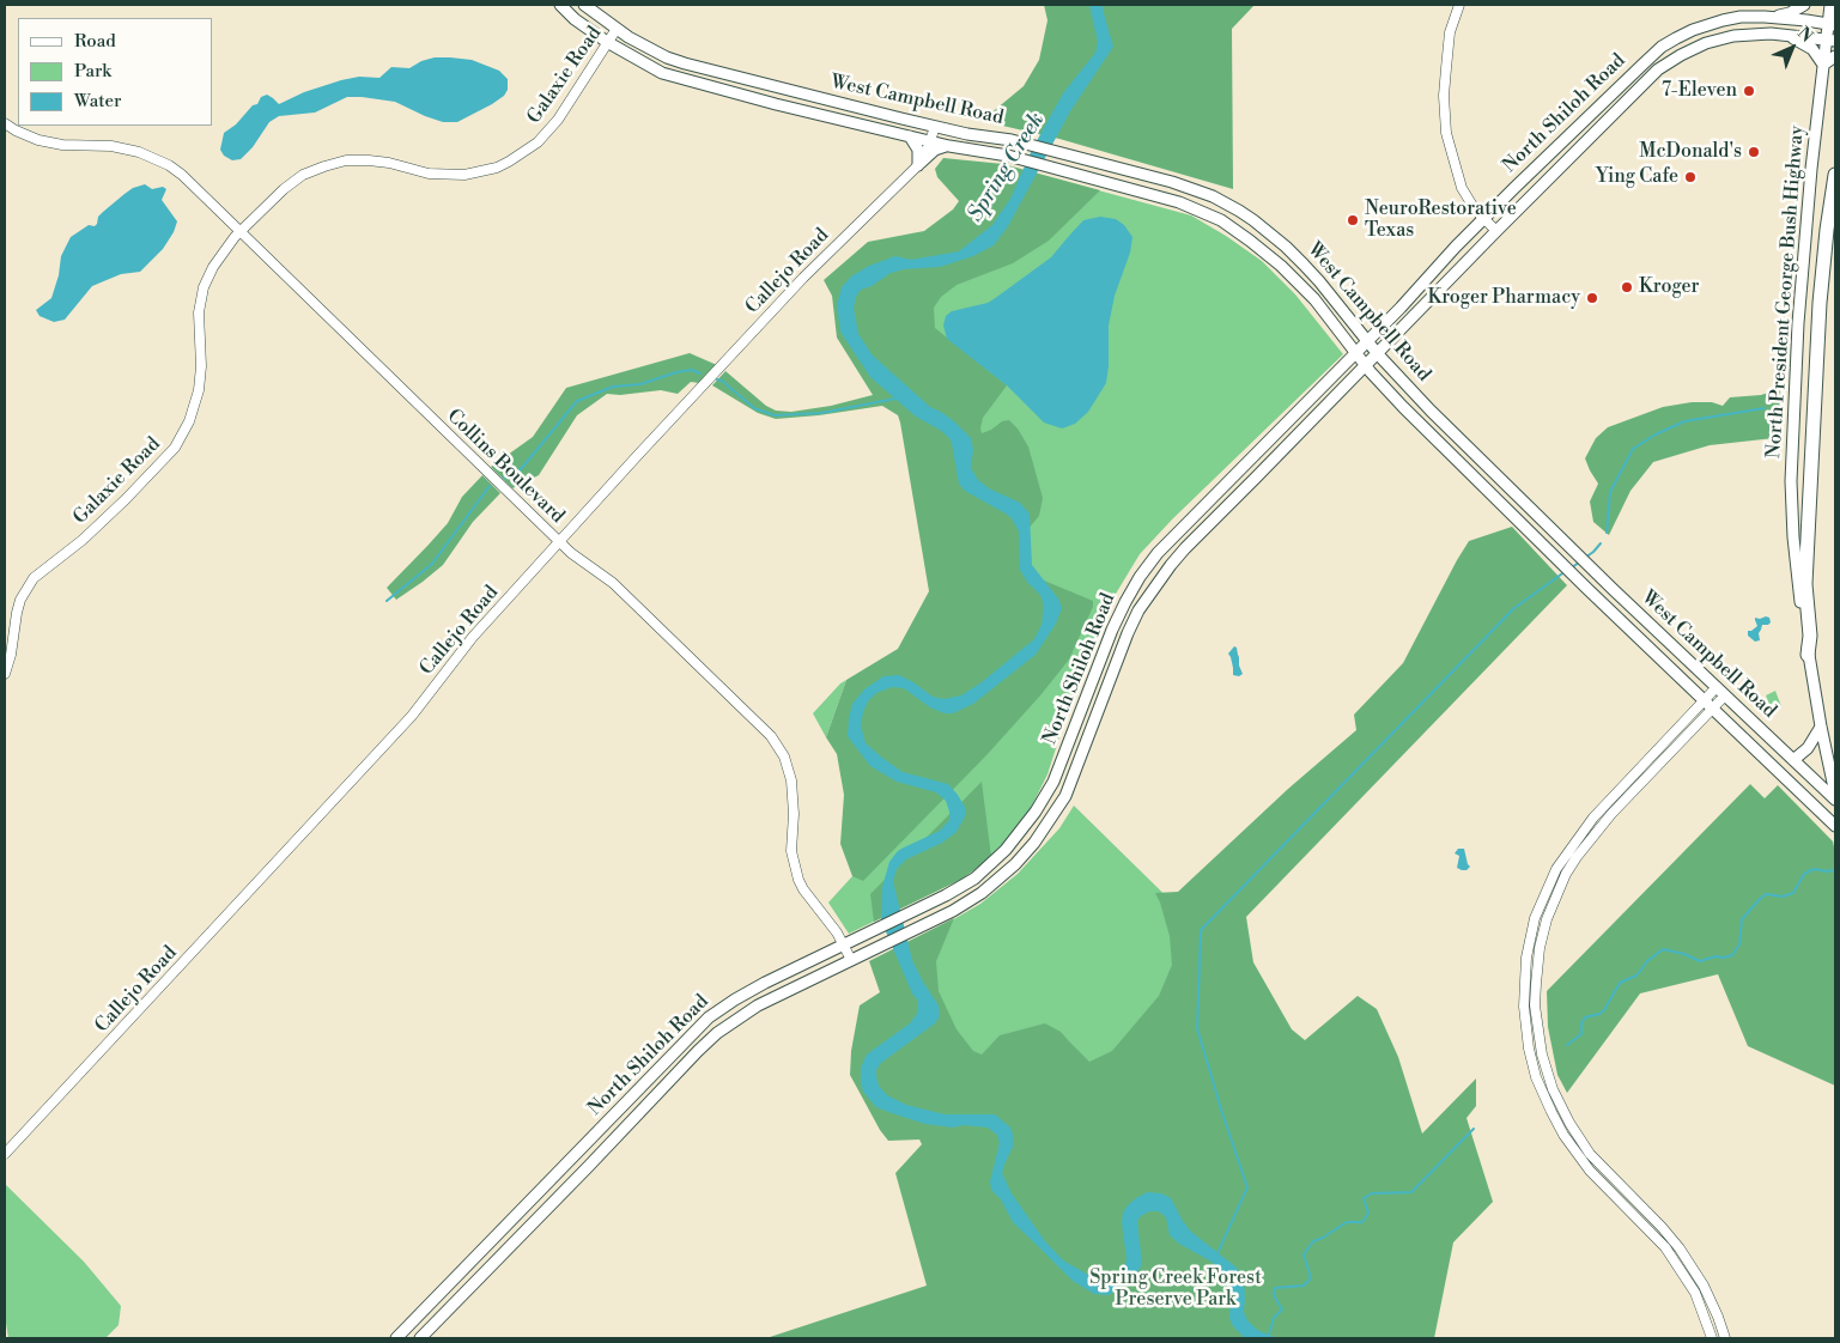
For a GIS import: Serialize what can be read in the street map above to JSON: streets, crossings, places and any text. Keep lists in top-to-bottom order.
{
  "streets": {
    "main road": ["West Campbell Road", "North Shiloh Road", "North President George Bush Highway"],
    "street": ["Galaxie Road", "Callejo Road", "Collins Boulevard"]
  },
  "crossings": [
    ["Galaxie Road", "West Campbell Road"],
    ["Galaxie Road", "Collins Boulevard"],
    ["West Campbell Road", "North Shiloh Road"],
    ["West Campbell Road", "Callejo Road"],
    ["North Shiloh Road", "North President George Bush Highway"],
    ["North Shiloh Road", "Collins Boulevard"],
    ["Callejo Road", "Collins Boulevard"]
  ],
  "water": ["Spring Creek"],
  "parks": ["Spring Creek Forest Preserve Park"],
  "places": [
    "7-Eleven",
    "McDonald's",
    "Ying Cafe",
    "NeuroRestorative Texas",
    "Kroger",
    "Kroger Pharmacy"
  ],
  "legend": ["Road", "Park", "Water"],
  "north": "top right"
}
